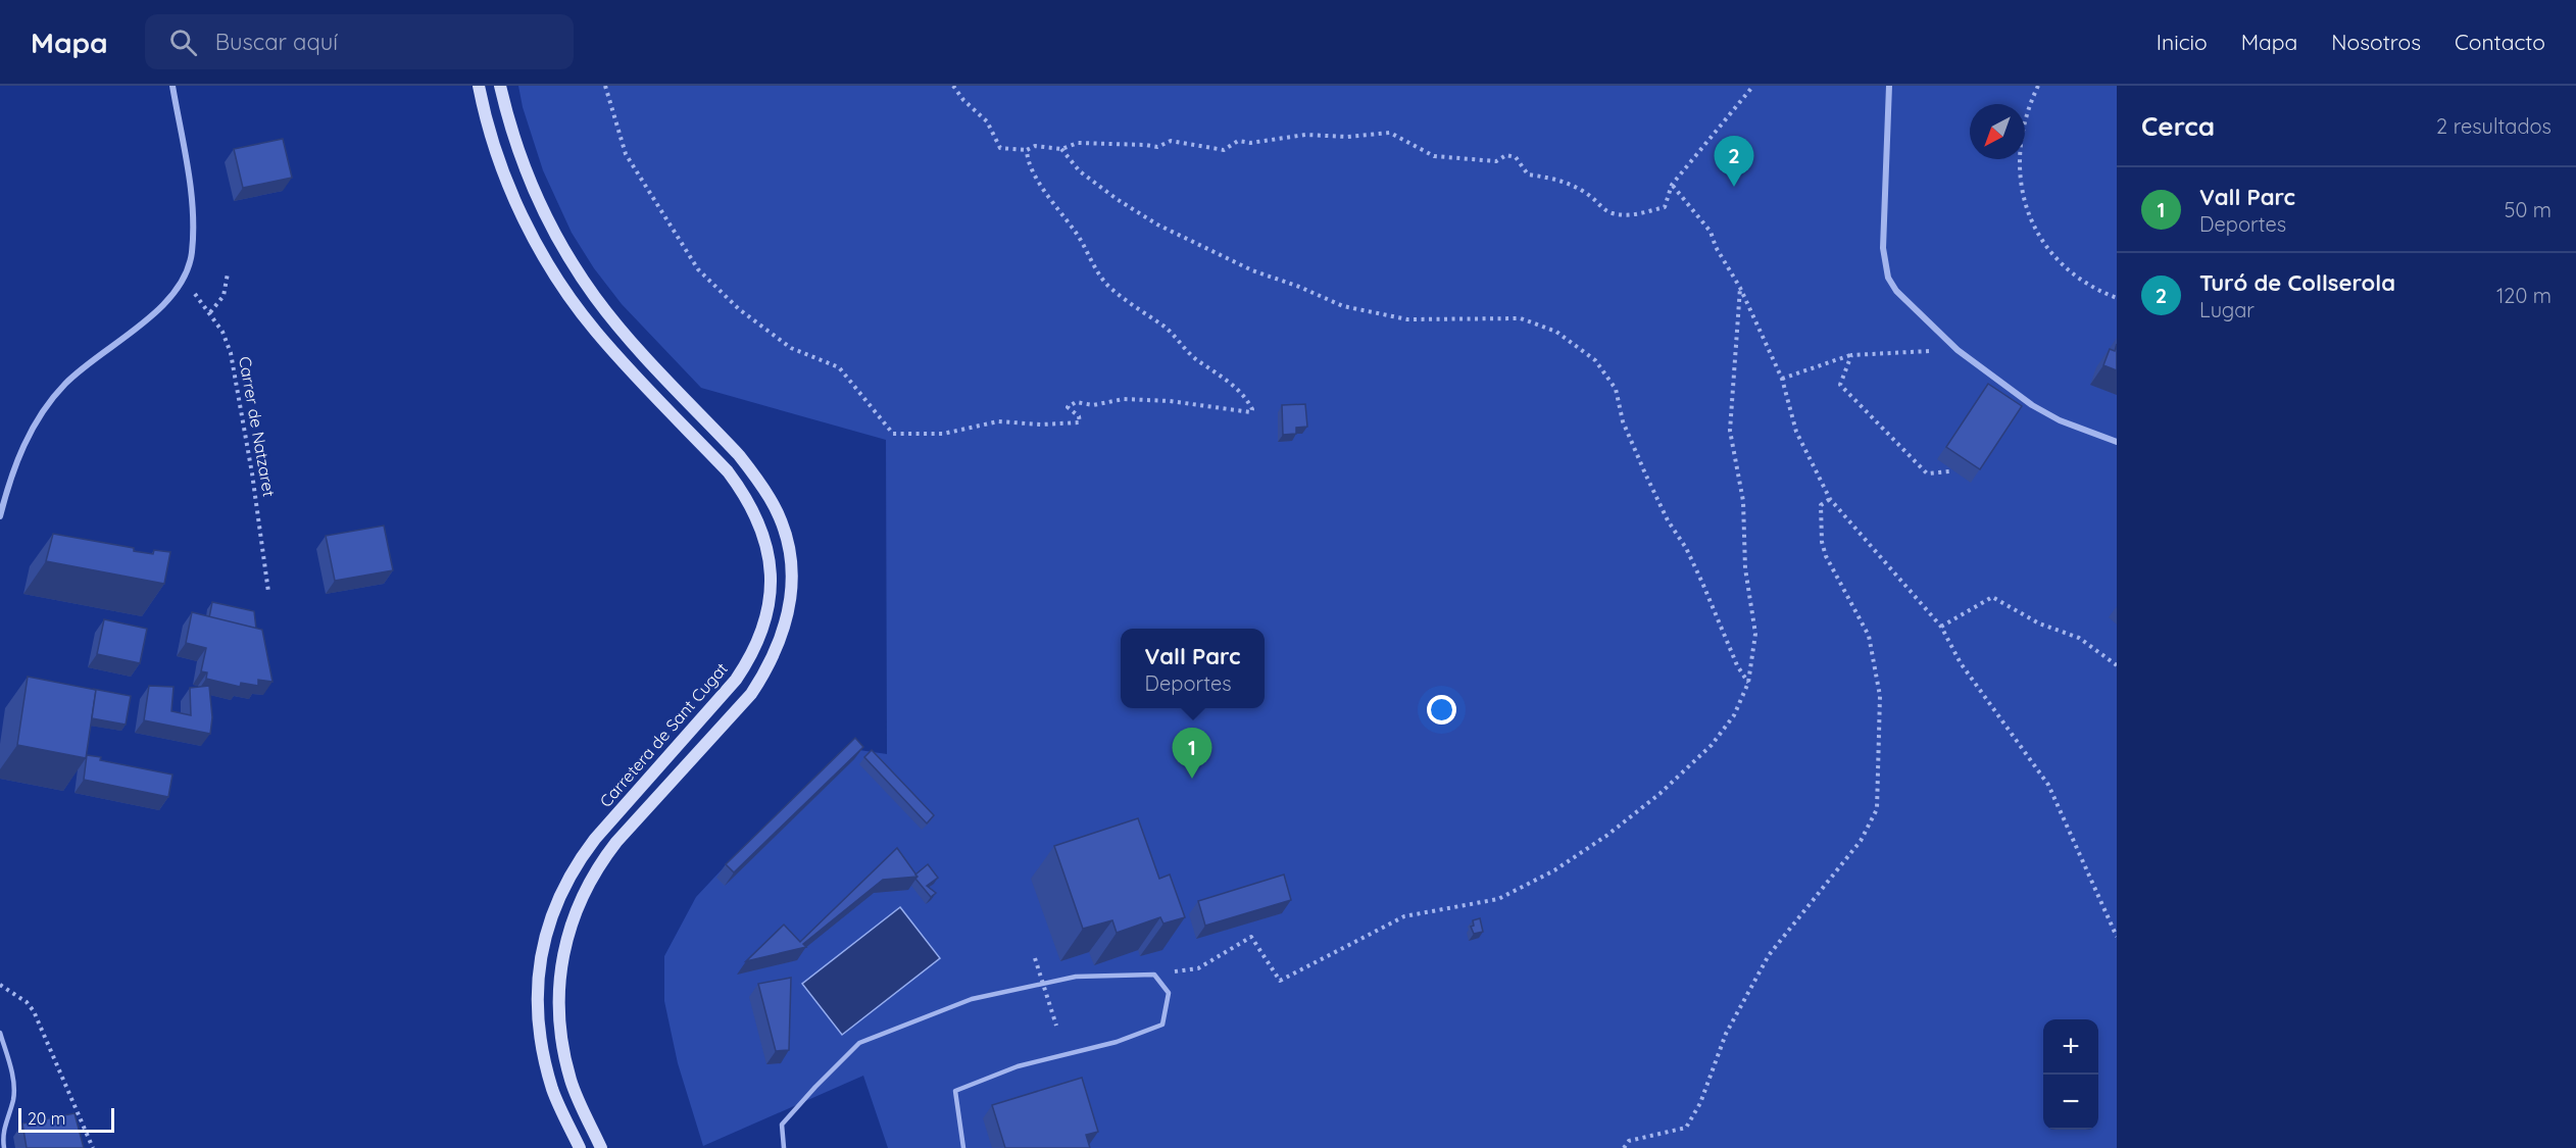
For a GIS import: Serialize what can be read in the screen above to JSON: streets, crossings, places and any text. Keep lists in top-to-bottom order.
{
  "streets": {
    "main road": ["Carretera de Sant Cugat"],
    "path": ["Carrer de Natzaret"]
  },
  "scale_bar": "20 m",
  "north": "bottom left",
  "page": {
    "header": "Mapa",
    "search": "Buscar aquí",
    "nav": [
      "Inicio",
      "Mapa",
      "Nosotros",
      "Contacto"
    ],
    "heading": ["Cerca", "2 resultados"],
    "pins": ["2", "1"],
    "list": [
      {
        "mark": "1",
        "name": "Vall Parc",
        "note": "Deportes",
        "value": "50 m"
      },
      {
        "mark": "2",
        "name": "Turó de Collserola",
        "note": "Lugar",
        "value": "120 m"
      }
    ],
    "popup": ["Vall Parc", "Deportes"],
    "map_buttons": ["+", "−"],
    "scale": "20 m"
  }
}
